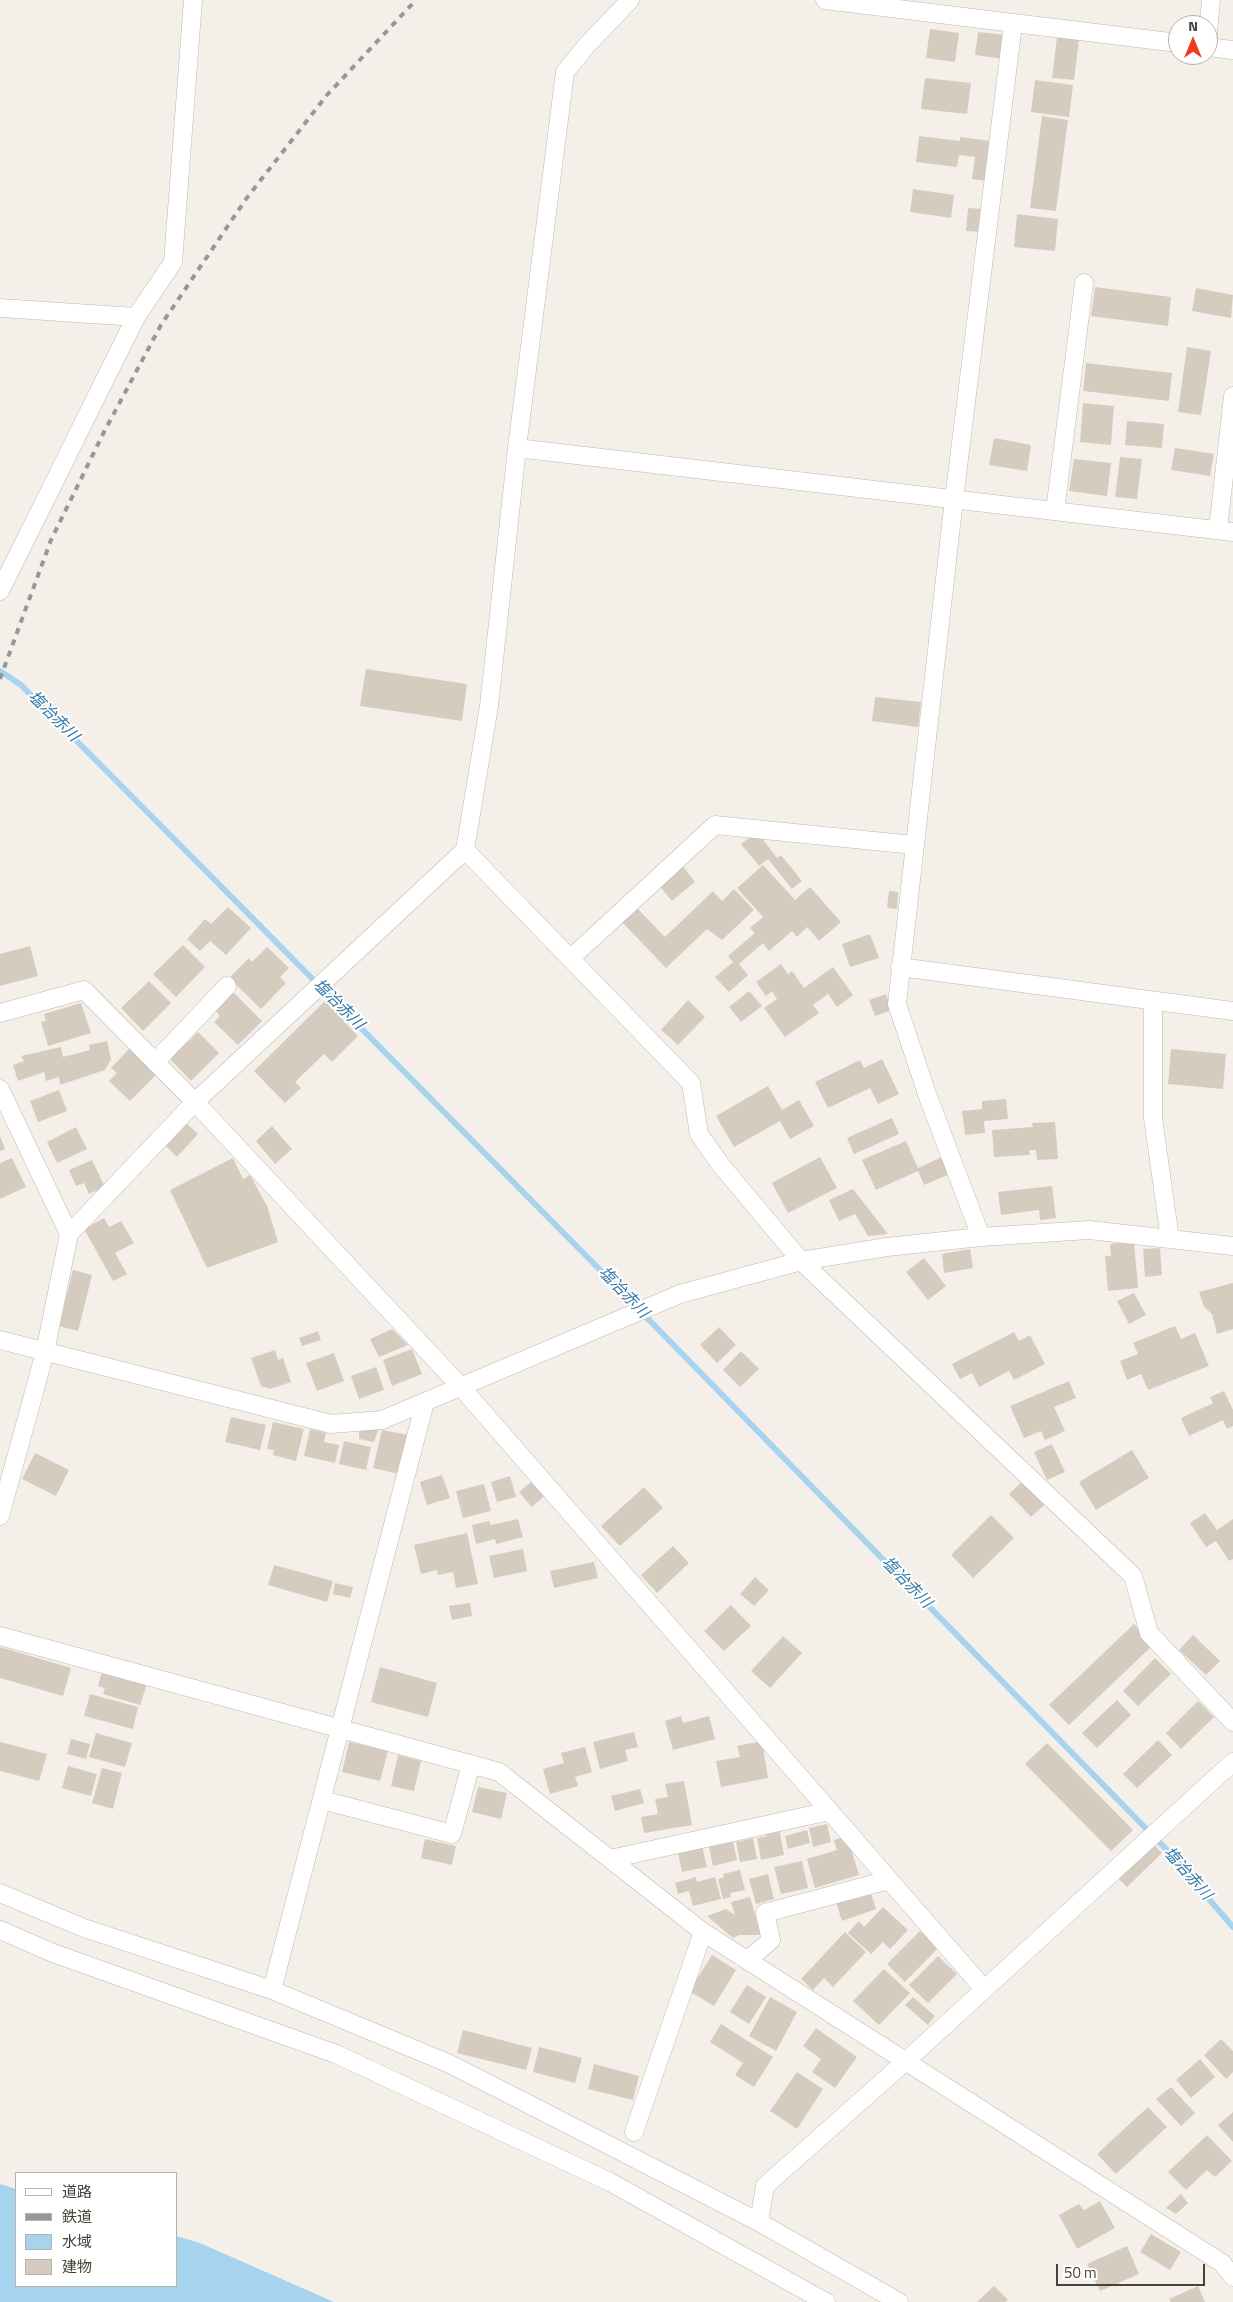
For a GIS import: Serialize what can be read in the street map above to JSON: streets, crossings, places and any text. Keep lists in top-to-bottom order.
{
  "water": ["塩冶赤川"],
  "legend": [
    "道路",
    "鉄道",
    "水域",
    "建物"
  ],
  "scale_bar": "50 m",
  "north": "top"
}
